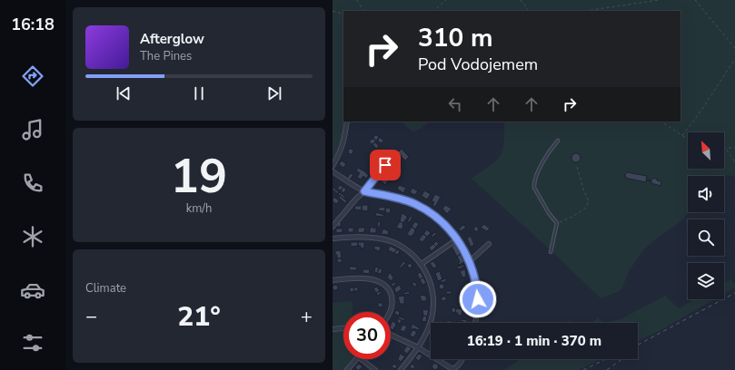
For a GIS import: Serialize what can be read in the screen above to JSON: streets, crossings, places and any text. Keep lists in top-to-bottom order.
{
  "north": "top left",
  "page": {
    "tabs": "16:18",
    "turn": ["310 m", "Pod Vodojemem"],
    "song": ["Afterglow", "The Pines"],
    "tile": [
      ["19", "km/h"],
      "Climate"
    ],
    "heat": ["−", "21°", "+"],
    "limit": "30",
    "trip": "16:19 · 1 min · 370 m"
  }
}
